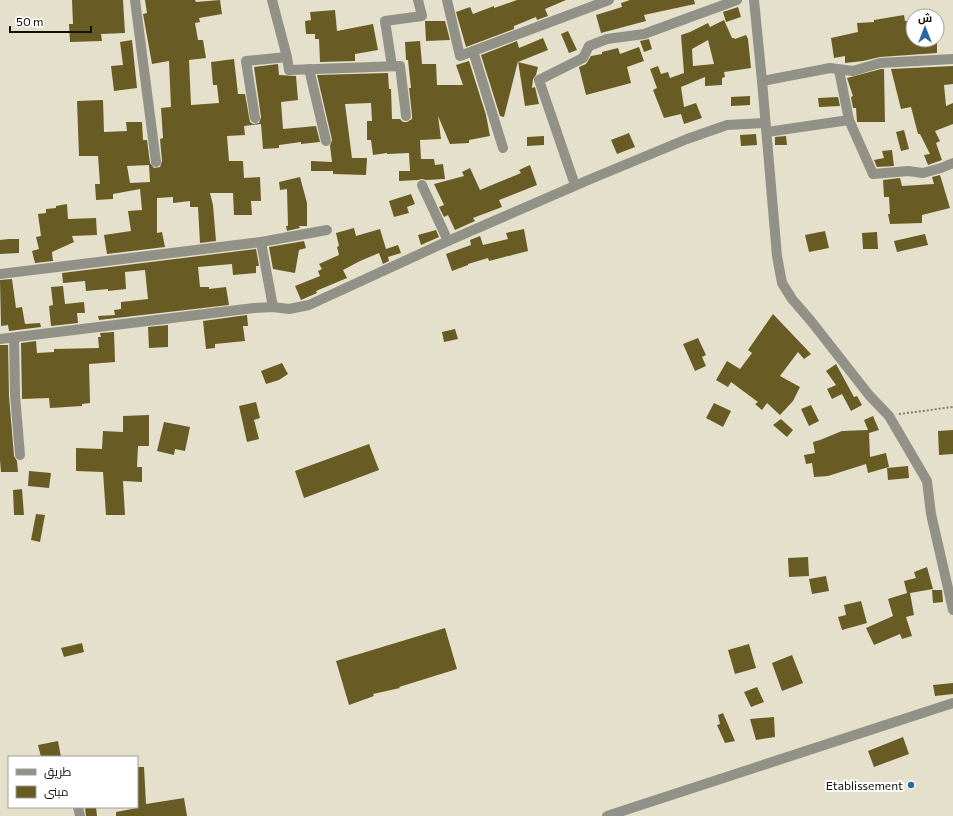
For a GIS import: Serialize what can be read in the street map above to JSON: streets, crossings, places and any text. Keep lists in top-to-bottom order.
{
  "places": ["Etablissement"],
  "legend": ["طريق", "مبنى"],
  "scale_bar": "50 m",
  "north": "top"
}
